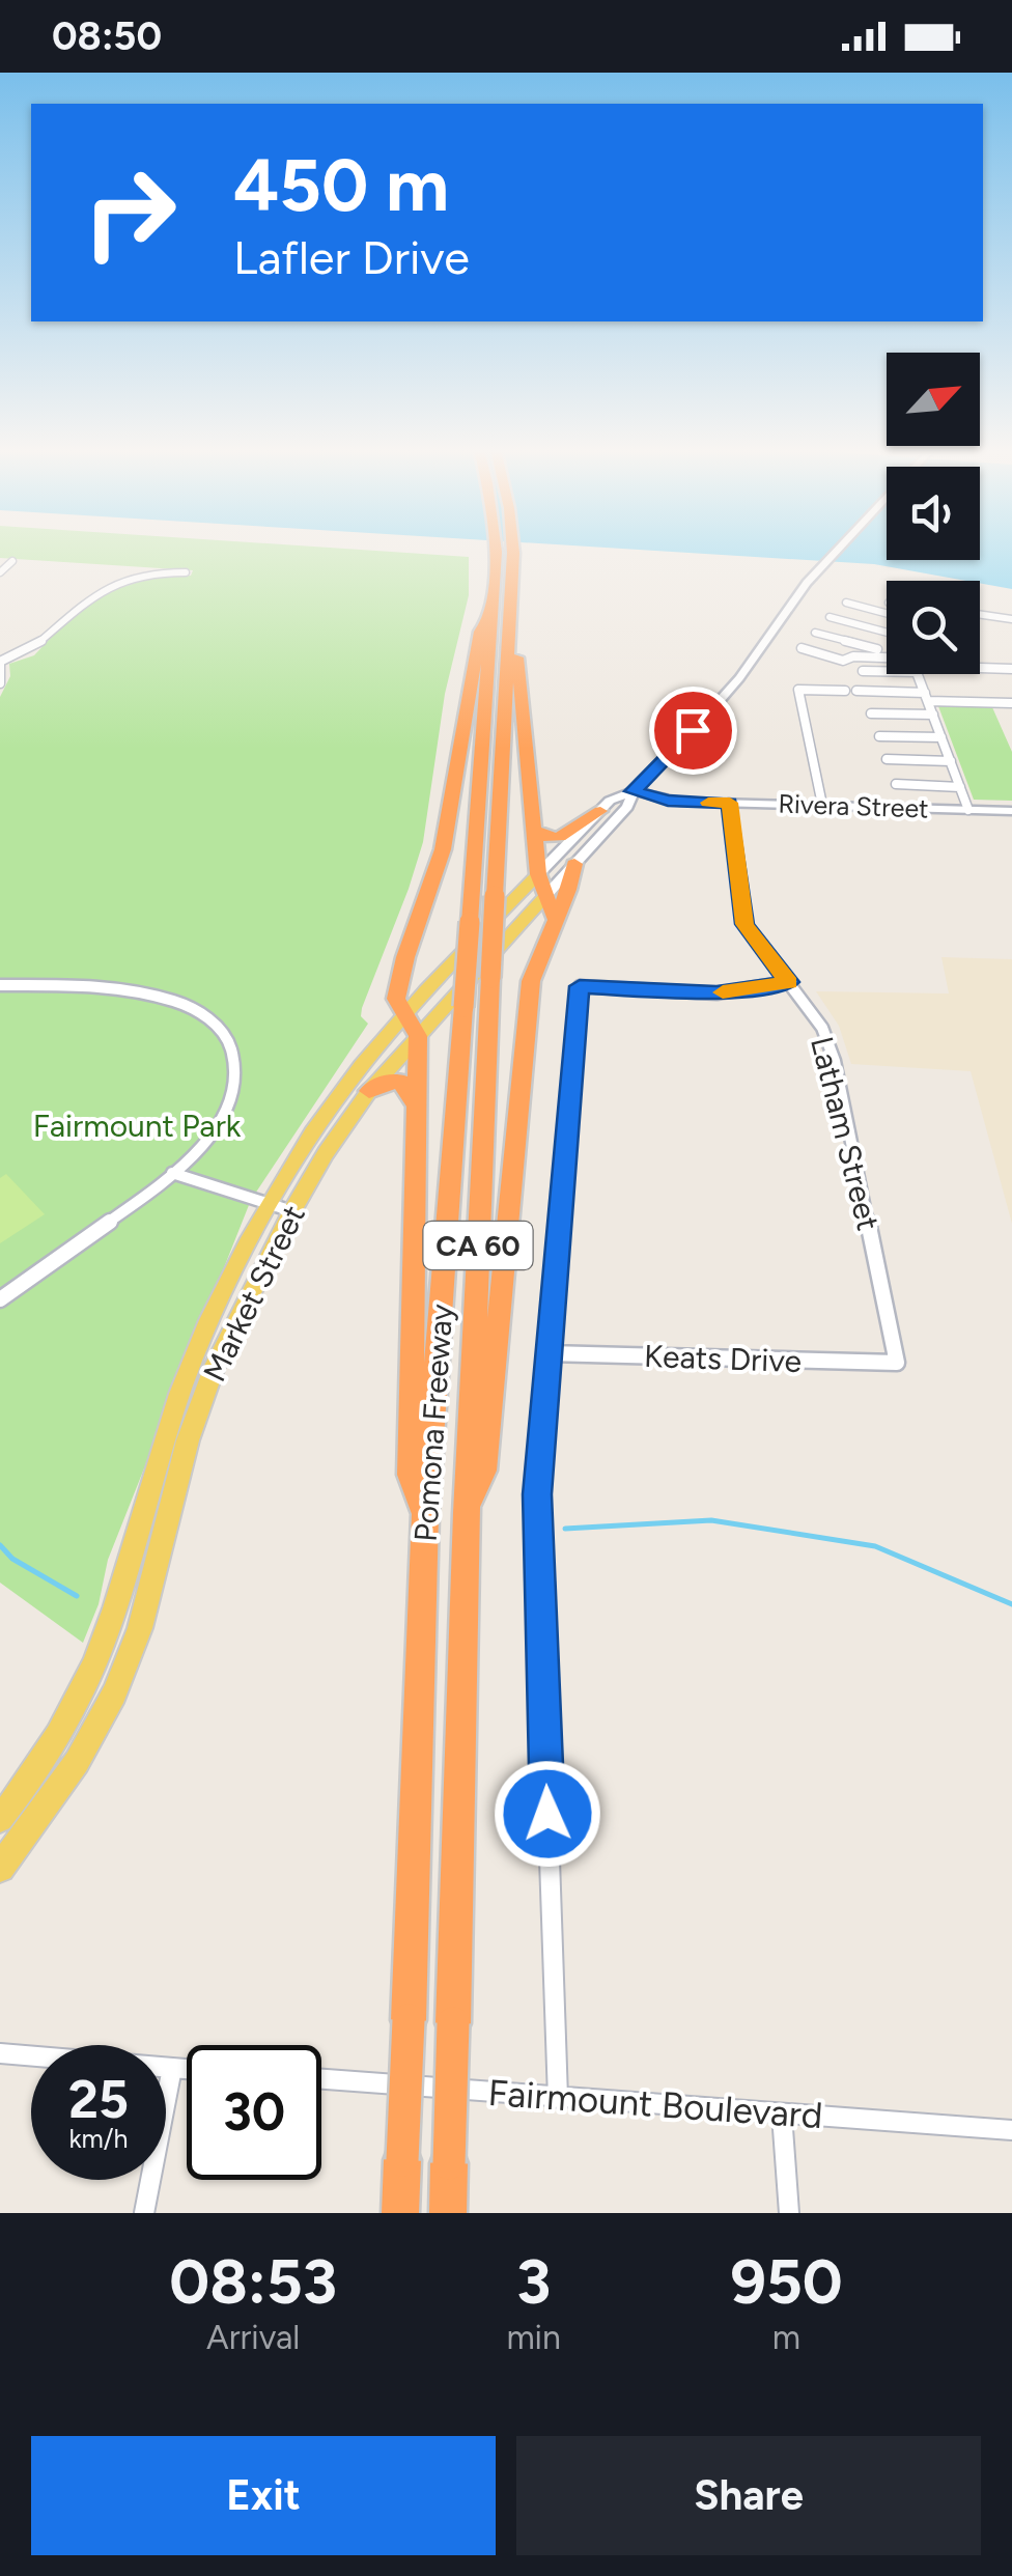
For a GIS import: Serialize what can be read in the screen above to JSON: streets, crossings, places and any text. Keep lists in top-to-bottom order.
{
  "streets": {
    "highway": ["CA 60", "Pomona Freeway"],
    "main road": ["Market Street"],
    "street": [
      "Rivera Street",
      "Latham Street",
      "Keats Drive",
      "Fairmount Boulevard"
    ]
  },
  "crossings": [
    ["Rivera Street", "Latham Street"],
    ["Rivera Street", "Market Street"],
    ["Latham Street", "Keats Drive"]
  ],
  "parks": ["Fairmount Park"],
  "north": "top right",
  "page": {
    "status": "08:50",
    "turn": ["450 m", "Lafler Drive"],
    "speed": "25 km/h",
    "limit": "30",
    "eta": [
      "08:53",
      "Arrival",
      "3",
      "min",
      "950",
      "m"
    ],
    "buttons": ["Exit", "Share"]
  }
}
